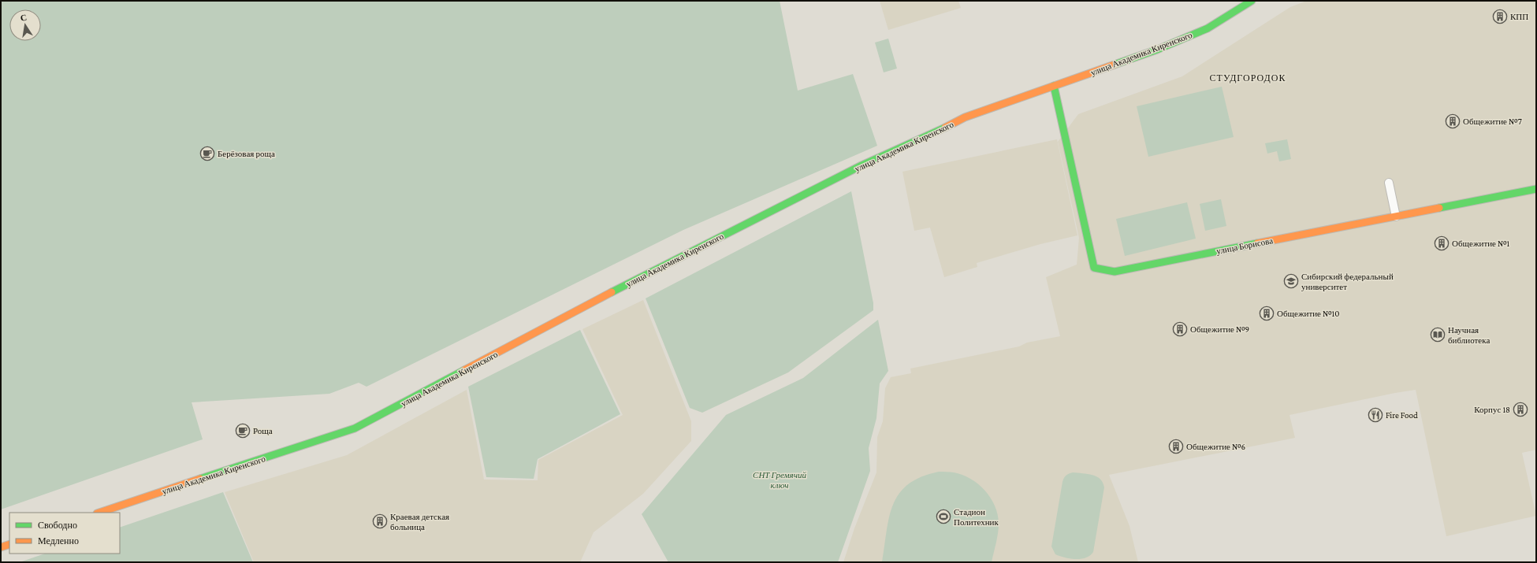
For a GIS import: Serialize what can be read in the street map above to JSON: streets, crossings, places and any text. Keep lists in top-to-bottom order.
{
  "streets": {
    "main road": ["улица Академика Киренского", "улица Борисова"]
  },
  "crossings": [
    ["улица Академика Киренского", "улица Борисова"]
  ],
  "districts": ["СТУДГОРОДОК"],
  "parks": ["СНТ Гремячий ключ"],
  "places": {
    "building": [
      "КПП",
      "Общежитие №7",
      "Общежитие №1",
      "Общежитие №10",
      "Общежитие №9",
      "Корпус 18",
      "Общежитие №6",
      "Краевая детская больница"
    ],
    "cafe": ["Берёзовая роща", "Роща"],
    "school or university": ["Сибирский федеральный университет"],
    "library": ["Научная библиотека"],
    "restaurant": ["Fire Food"],
    "sports": ["Стадион Политехник"]
  },
  "legend": ["Свободно", "Медленно"],
  "north": "top"
}
